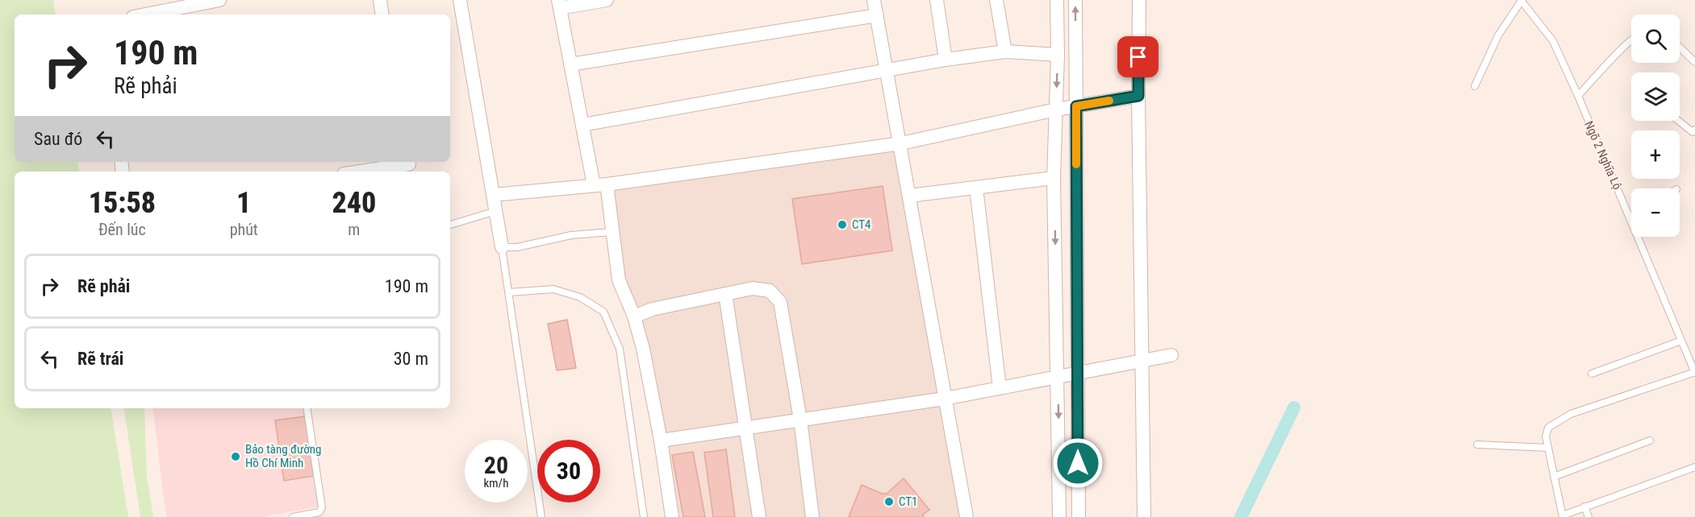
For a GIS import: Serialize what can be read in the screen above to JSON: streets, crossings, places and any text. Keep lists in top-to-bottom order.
{
  "streets": {
    "lane": ["Ngõ 2 Nghĩa Lộ"]
  },
  "places": ["CT4", "Bảo tàng đường Hồ Chí Minh", "CT1"],
  "page": {
    "map_buttons": ["+", "−"],
    "turn": ["190 m", "Rẽ phải"],
    "then": "Sau đó",
    "eta": [
      "15:58",
      "Đến lúc",
      "1",
      "phút",
      "240",
      "m"
    ],
    "list": [
      {
        "name": "Rẽ phải",
        "value": "190 m"
      },
      {
        "name": "Rẽ trái",
        "value": "30 m"
      }
    ],
    "speed": "20 km/h",
    "limit": "30"
  }
}
